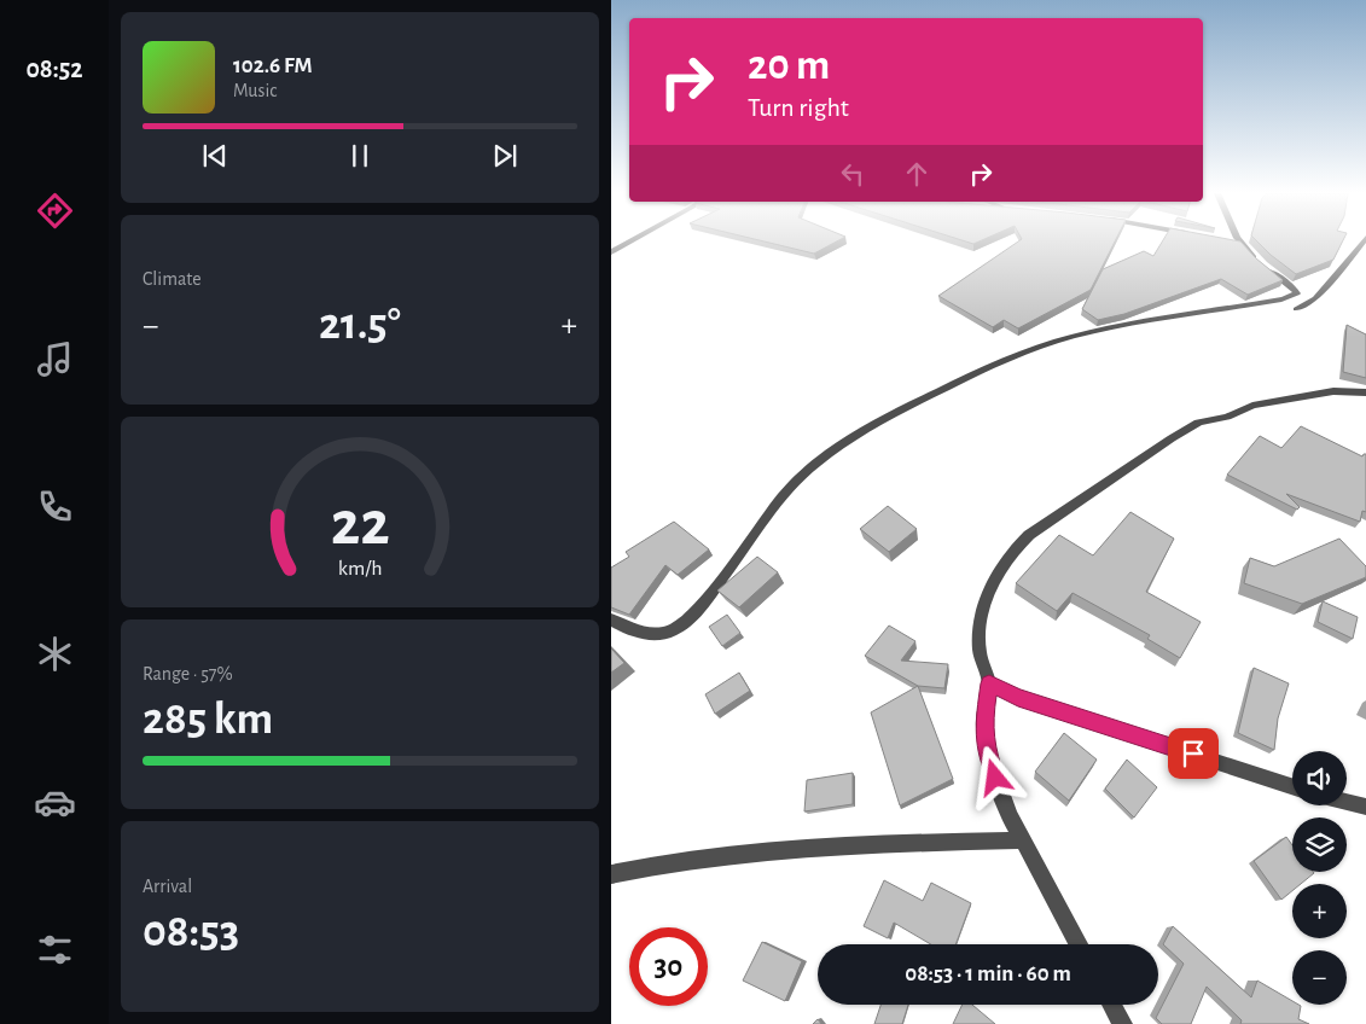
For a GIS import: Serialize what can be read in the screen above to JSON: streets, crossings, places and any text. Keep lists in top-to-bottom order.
{
  "page": {
    "tabs": "08:52",
    "turn": ["20 m", "Turn right"],
    "song": ["102.6 FM", "Music"],
    "tile": [
      "Climate",
      ["Range · 57%", "285 km"],
      ["Arrival", "08:53"]
    ],
    "heat": ["−", "21.5°", "+"],
    "map_buttons": ["+", "−"],
    "limit": "30",
    "trip": "08:53 · 1 min · 60 m",
    "gauge": ["22", "km/h"]
  }
}
